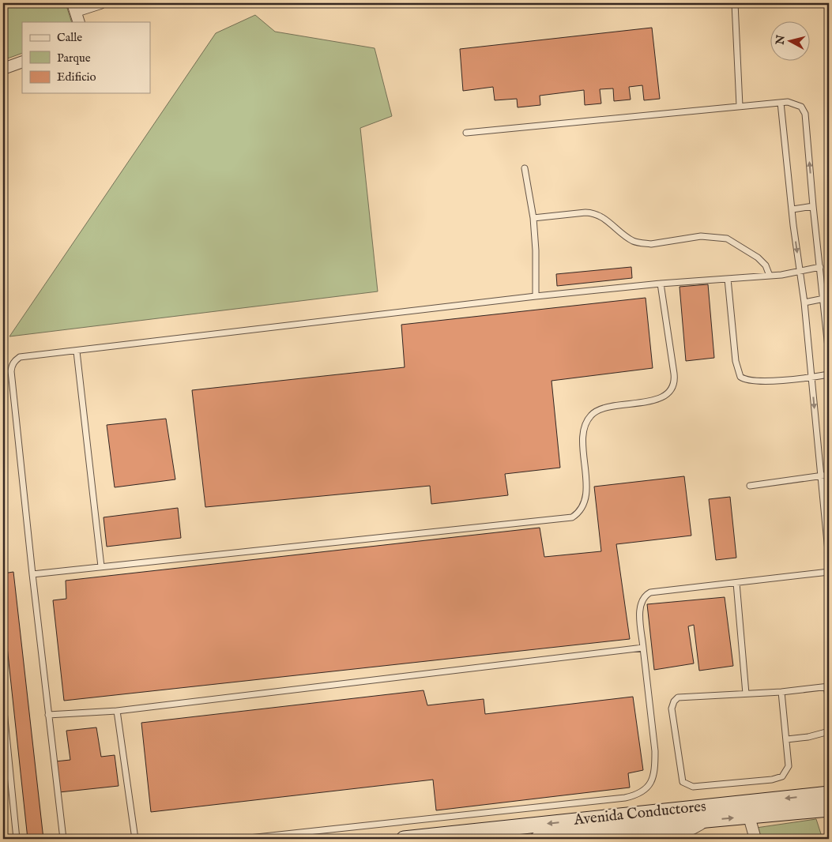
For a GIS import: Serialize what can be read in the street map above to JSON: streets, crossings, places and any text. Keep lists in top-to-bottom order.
{
  "streets": {
    "main road": ["Avenida Conductores"]
  },
  "legend": ["Calle", "Parque", "Edificio"],
  "north": "left"
}
